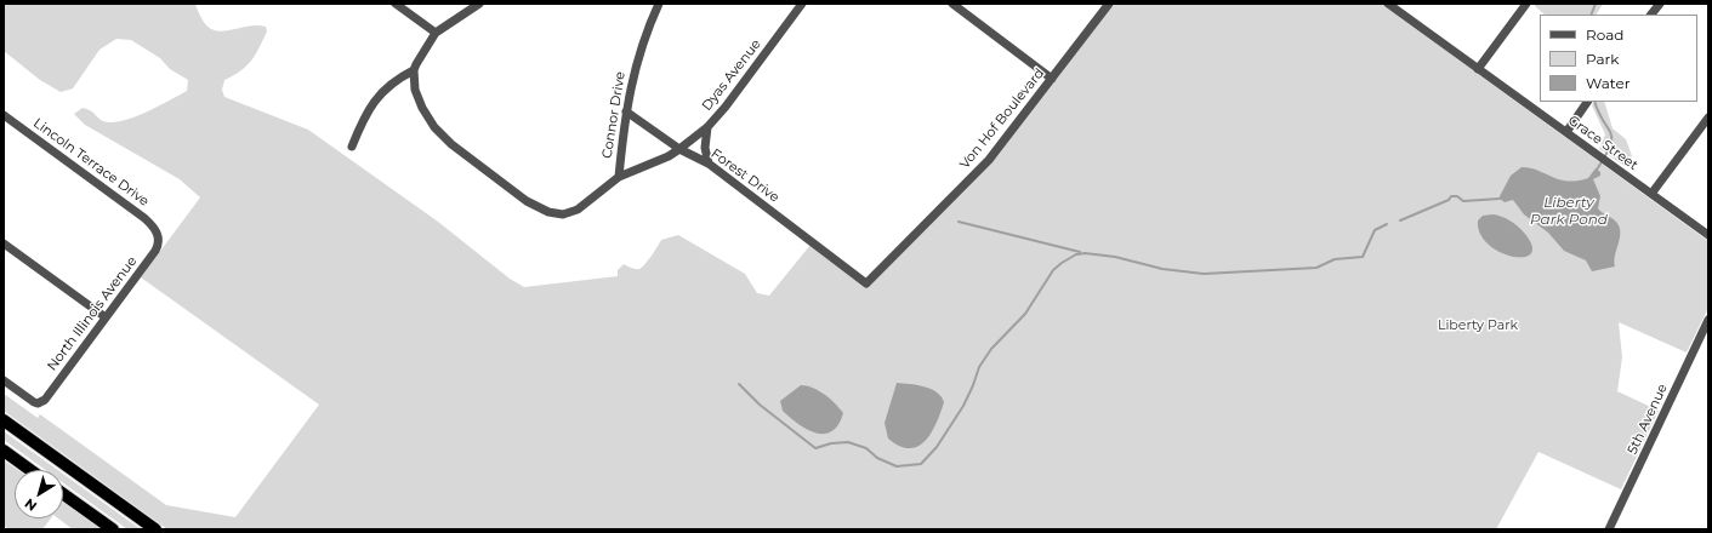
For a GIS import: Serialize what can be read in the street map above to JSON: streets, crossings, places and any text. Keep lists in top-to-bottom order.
{
  "streets": {
    "street": [
      "Dyas Avenue",
      "Connor Drive",
      "Von Hof Boulevard",
      "Grace Street",
      "Lincoln Terrace Drive",
      "Forest Drive",
      "North Illinois Avenue",
      "5th Avenue"
    ]
  },
  "crossings": [
    ["Dyas Avenue", "Forest Drive"],
    ["Von Hof Boulevard", "Forest Drive"],
    ["Lincoln Terrace Drive", "North Illinois Avenue"]
  ],
  "water": ["Liberty Park Pond"],
  "parks": ["Liberty Park"],
  "legend": ["Road", "Park", "Water"],
  "north": "bottom left"
}
